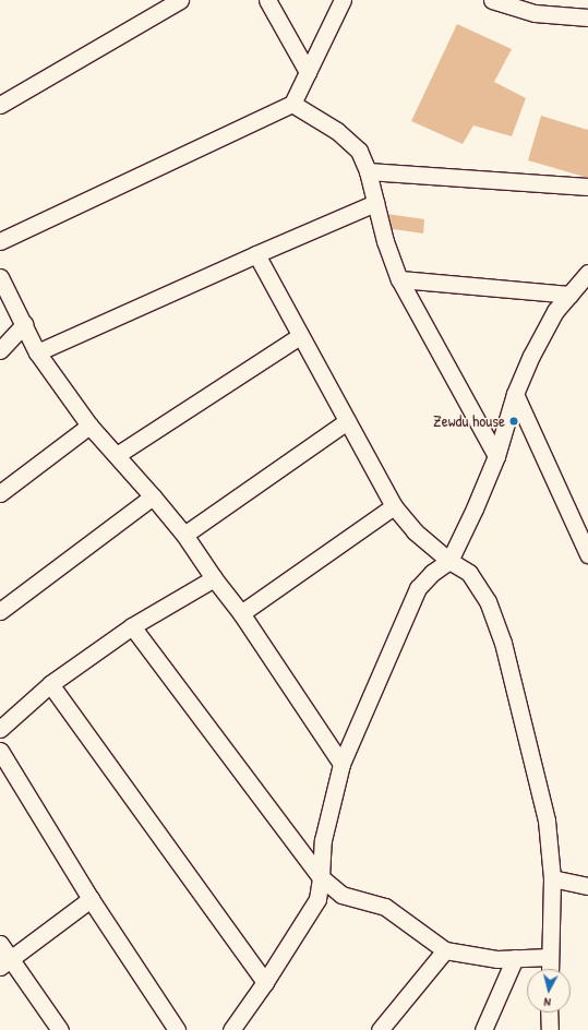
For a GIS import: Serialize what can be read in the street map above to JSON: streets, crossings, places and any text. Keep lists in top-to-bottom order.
{
  "places": ["Zewdu house"],
  "north": "bottom"
}
